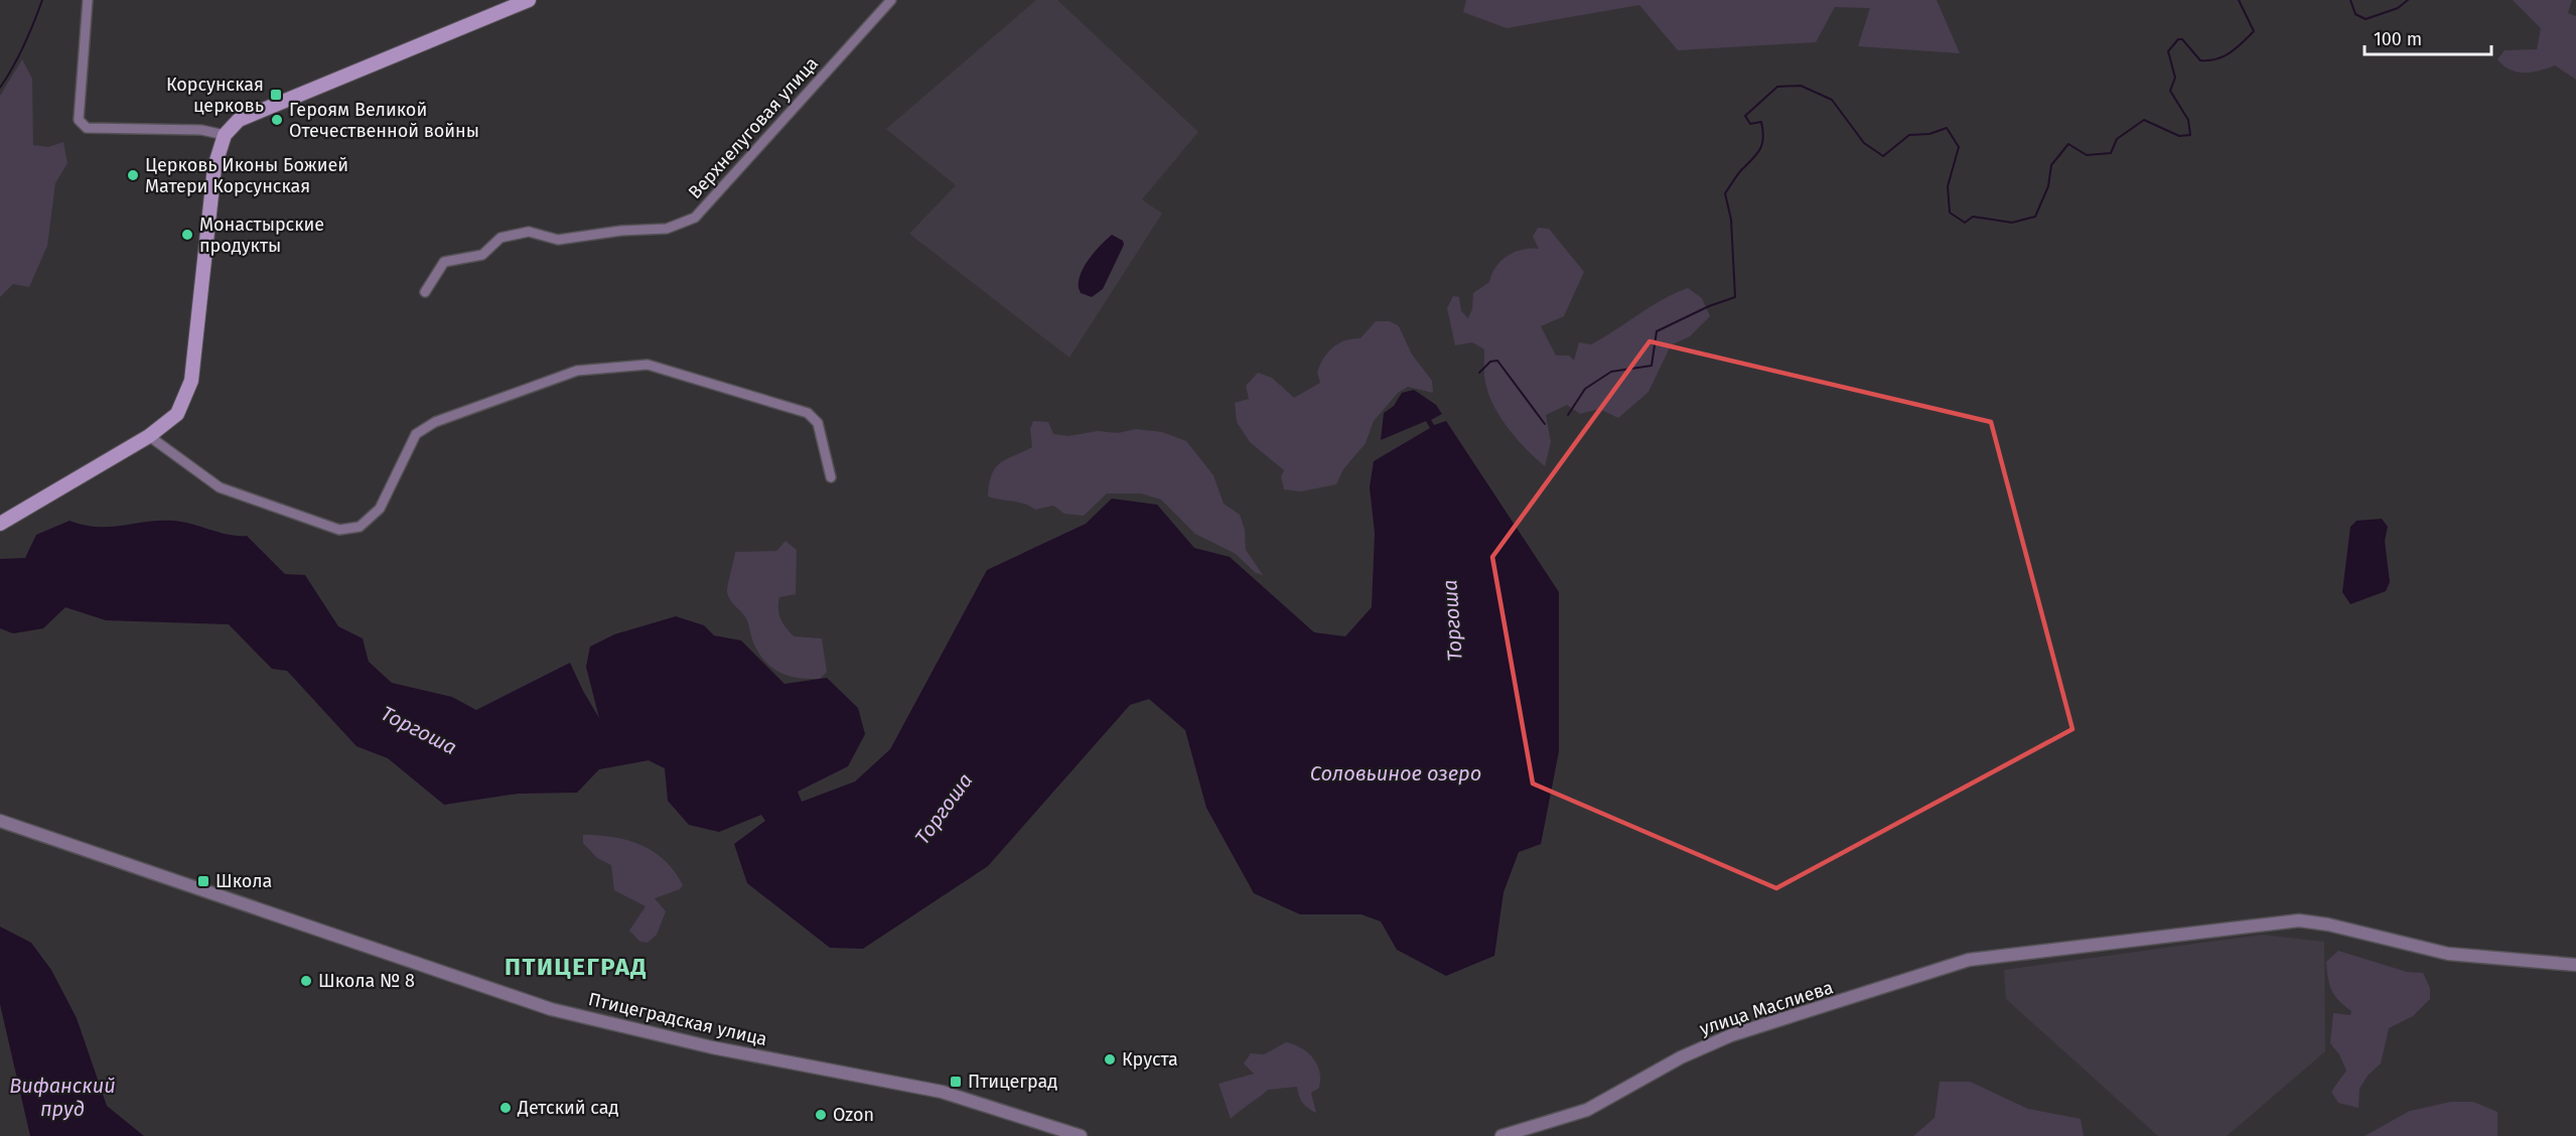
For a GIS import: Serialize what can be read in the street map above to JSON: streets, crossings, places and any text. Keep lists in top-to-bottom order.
{
  "streets": {
    "street": ["Верхнелуговая улица", "улица Маслиева", "Птицеградская улица"]
  },
  "districts": ["ПТИЦЕГРАД"],
  "water": ["Торгоша", "Соловьиное озеро", "Вифанский пруд"],
  "places": {
    "transit": ["Корсунская церковь", "Школа", "Птицеград"],
    "other": [
      "Героям Великой Отечественной войны",
      "Церковь Иконы Божией Матери Корсунская",
      "Монастырские продукты",
      "Школа № 8",
      "Круста",
      "Детский сад",
      "Ozon"
    ]
  },
  "scale_bar": "100 m"
}
